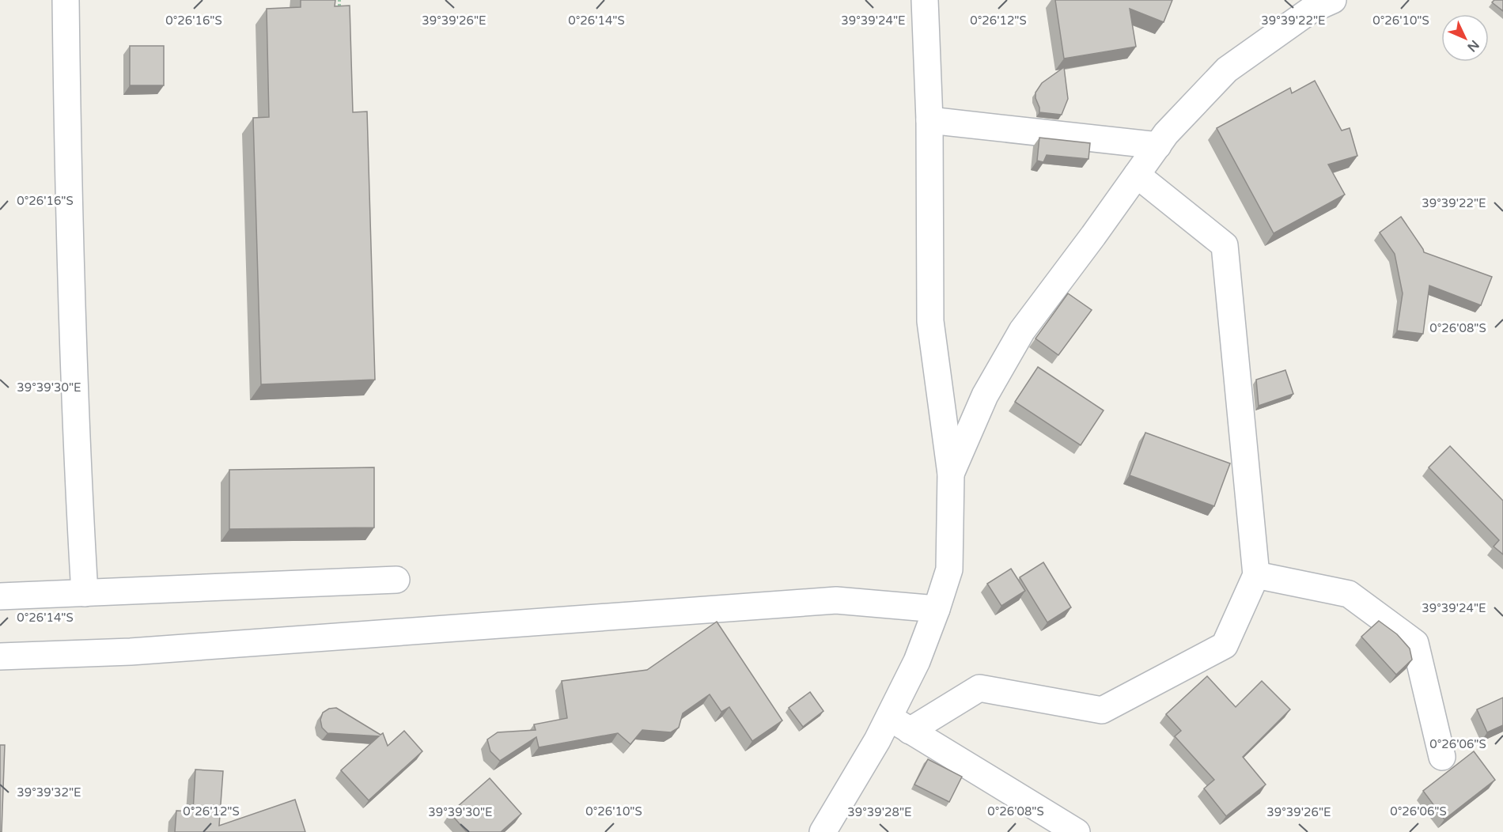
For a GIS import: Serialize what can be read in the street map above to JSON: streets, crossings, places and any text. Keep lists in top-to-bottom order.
{
  "north": "bottom right",
  "coordinates": [
    "39°39'26\"E",
    "39°39'24\"E",
    "39°39'22\"E",
    "0°26'14\"S",
    "0°26'16\"S",
    "0°26'12\"S",
    "0°26'10\"S",
    "0°26'08\"S",
    "39°39'30\"E",
    "0°26'06\"S",
    "39°39'32\"E",
    "39°39'28\"E"
  ]
}
